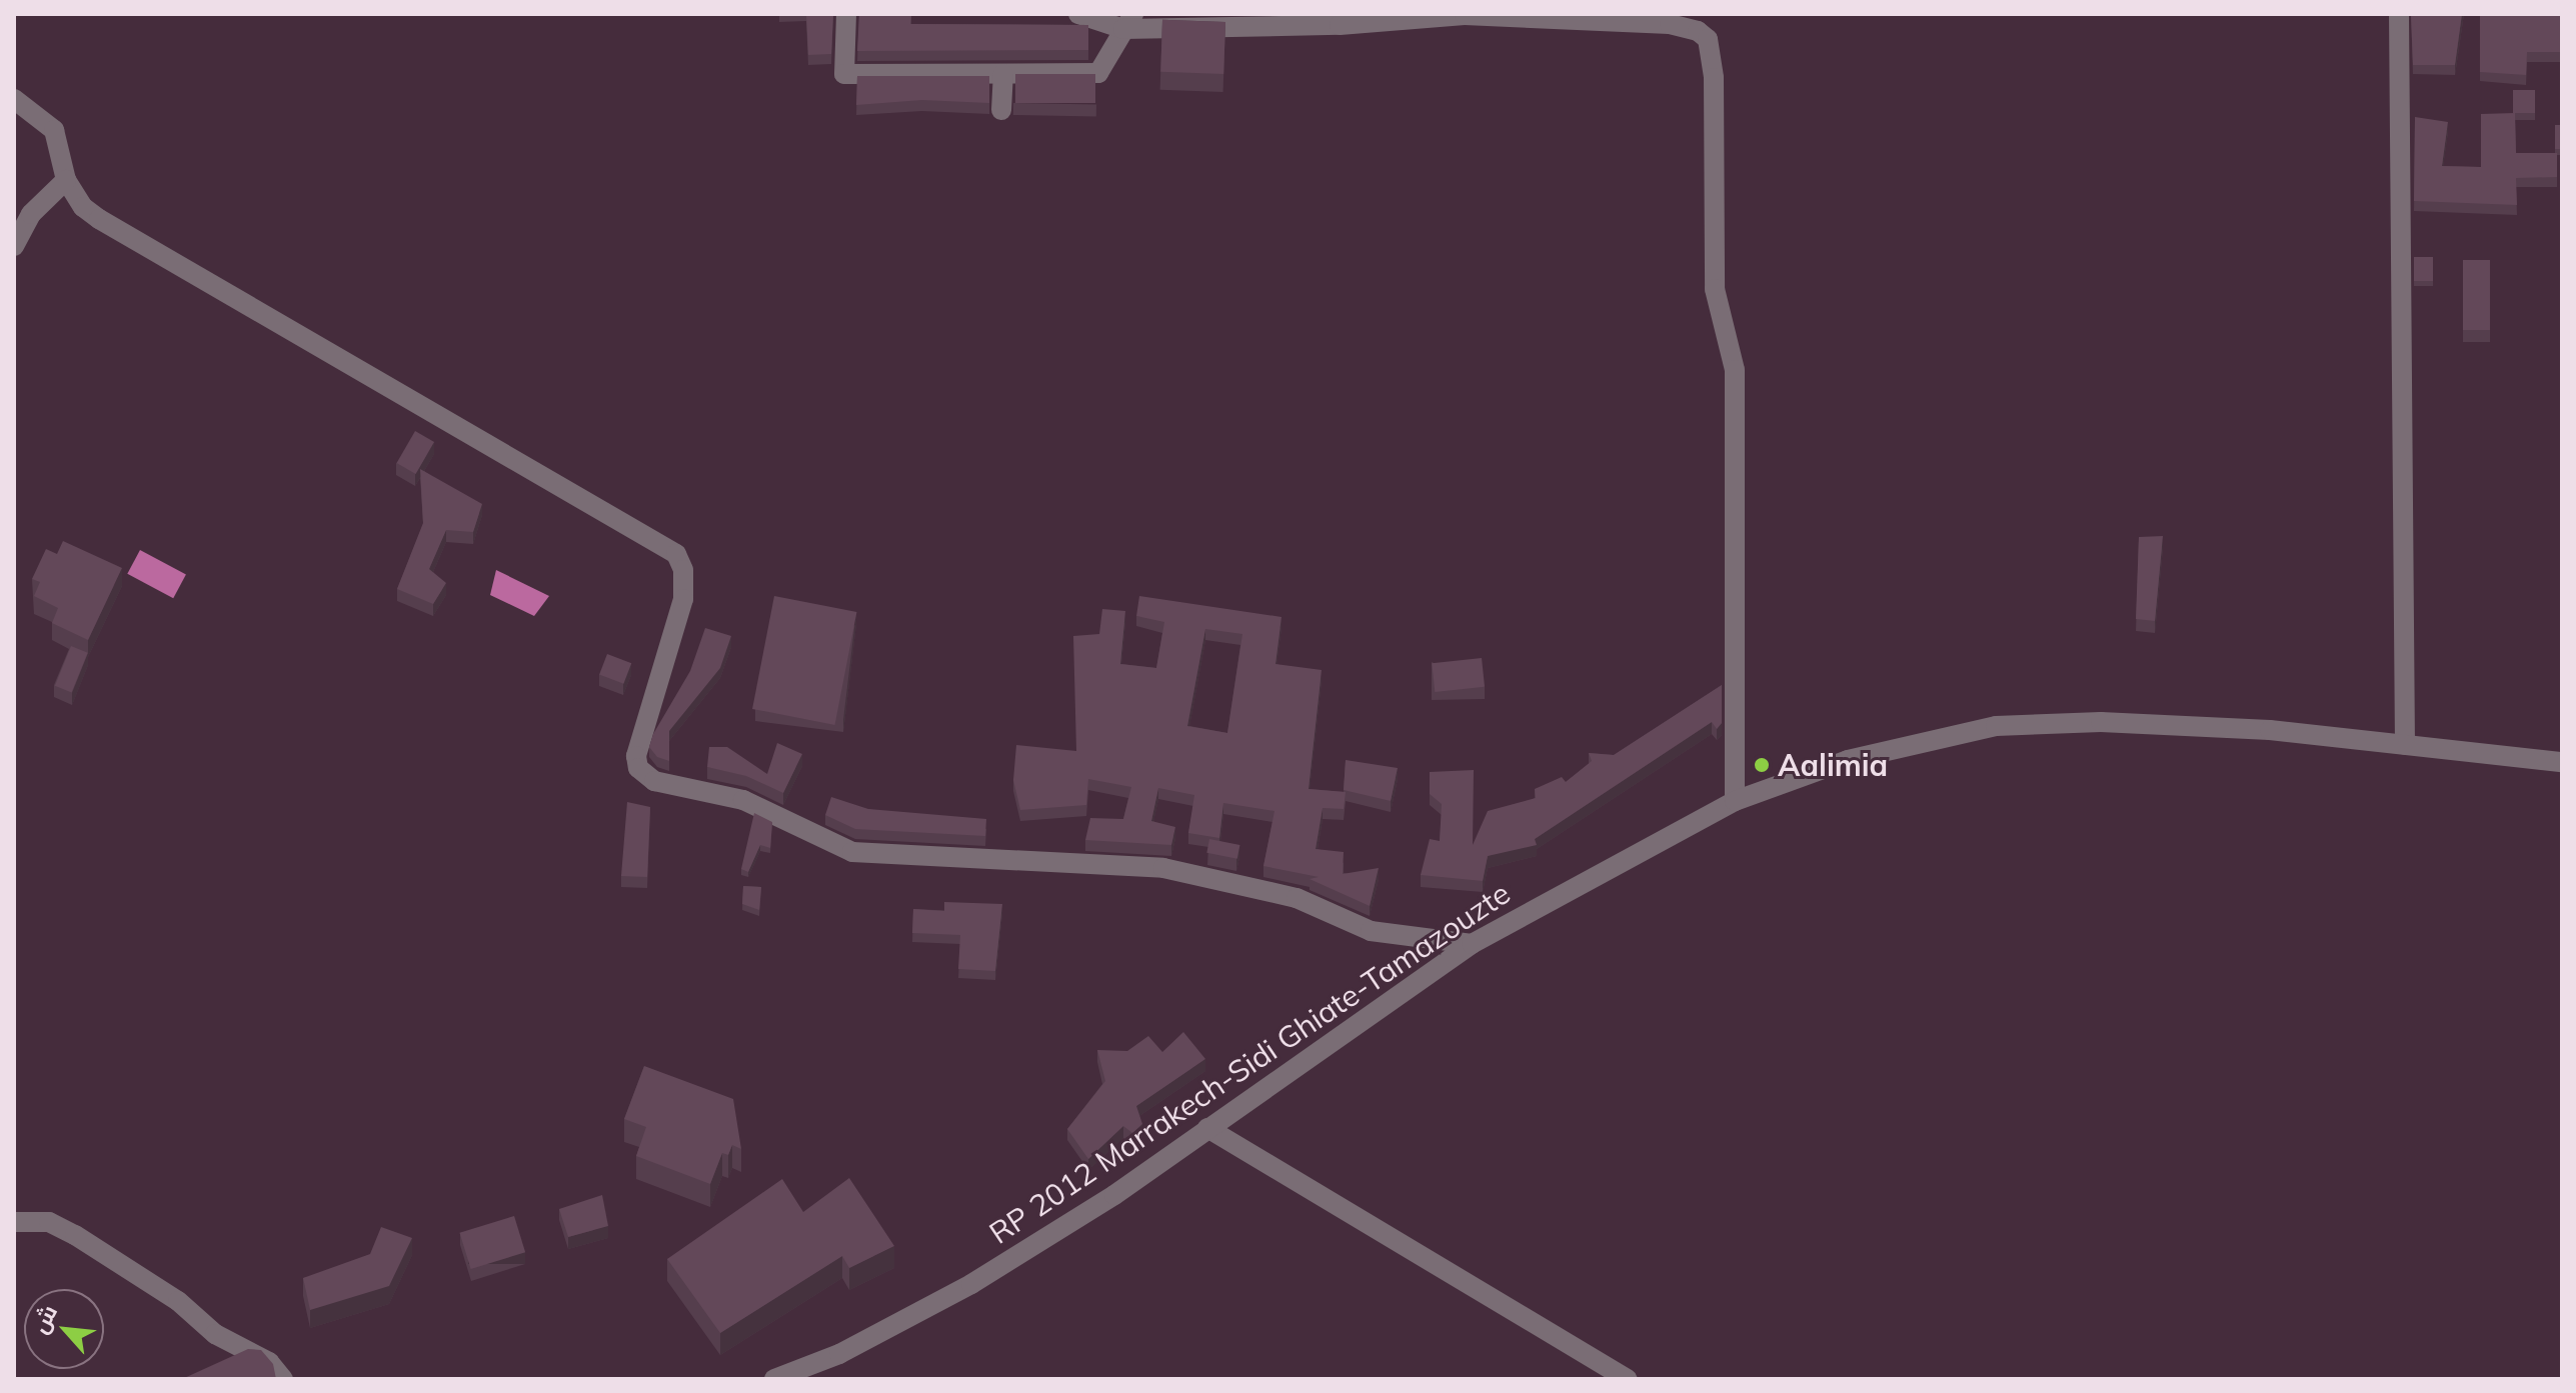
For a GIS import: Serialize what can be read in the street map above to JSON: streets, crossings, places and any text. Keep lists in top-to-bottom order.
{
  "streets": {
    "street": ["RP 2012 Marrakech-Sidi Ghiate-Tamazouzte"]
  },
  "places": ["Aalimia"],
  "north": "top left"
}
